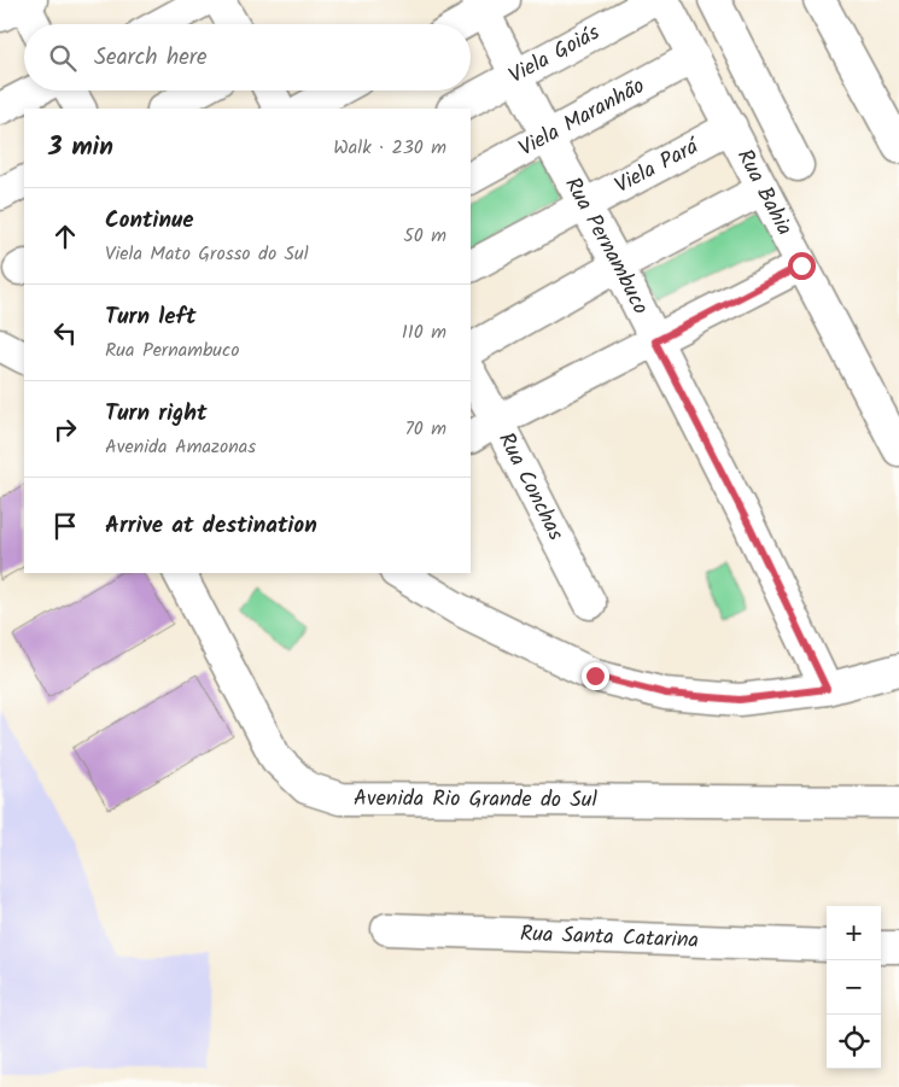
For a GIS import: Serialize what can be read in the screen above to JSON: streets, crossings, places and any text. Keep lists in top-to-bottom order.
{
  "streets": {
    "street": [
      "Viela Goiás",
      "Viela Maranhão",
      "Viela Pará",
      "Rua Bahia",
      "Rua Pernambuco",
      "Rua Conchas",
      "Avenida Rio Grande do Sul",
      "Rua Santa Catarina"
    ]
  },
  "crossings": [
    ["Viela Goiás", "Rua Pernambuco"],
    ["Viela Maranhão", "Rua Bahia"],
    ["Viela Maranhão", "Rua Pernambuco"],
    ["Viela Pará", "Rua Bahia"],
    ["Viela Pará", "Rua Pernambuco"]
  ],
  "page": {
    "search": "Search here",
    "heading": ["3 min", "Walk · 230 m"],
    "list": [
      ["Continue", "Viela Mato Grosso do Sul", "50 m"],
      ["Turn left", "Rua Pernambuco", "110 m"],
      ["Turn right", "Avenida Amazonas", "70 m"],
      "Arrive at destination"
    ],
    "map_buttons": ["+", "−"]
  }
}
